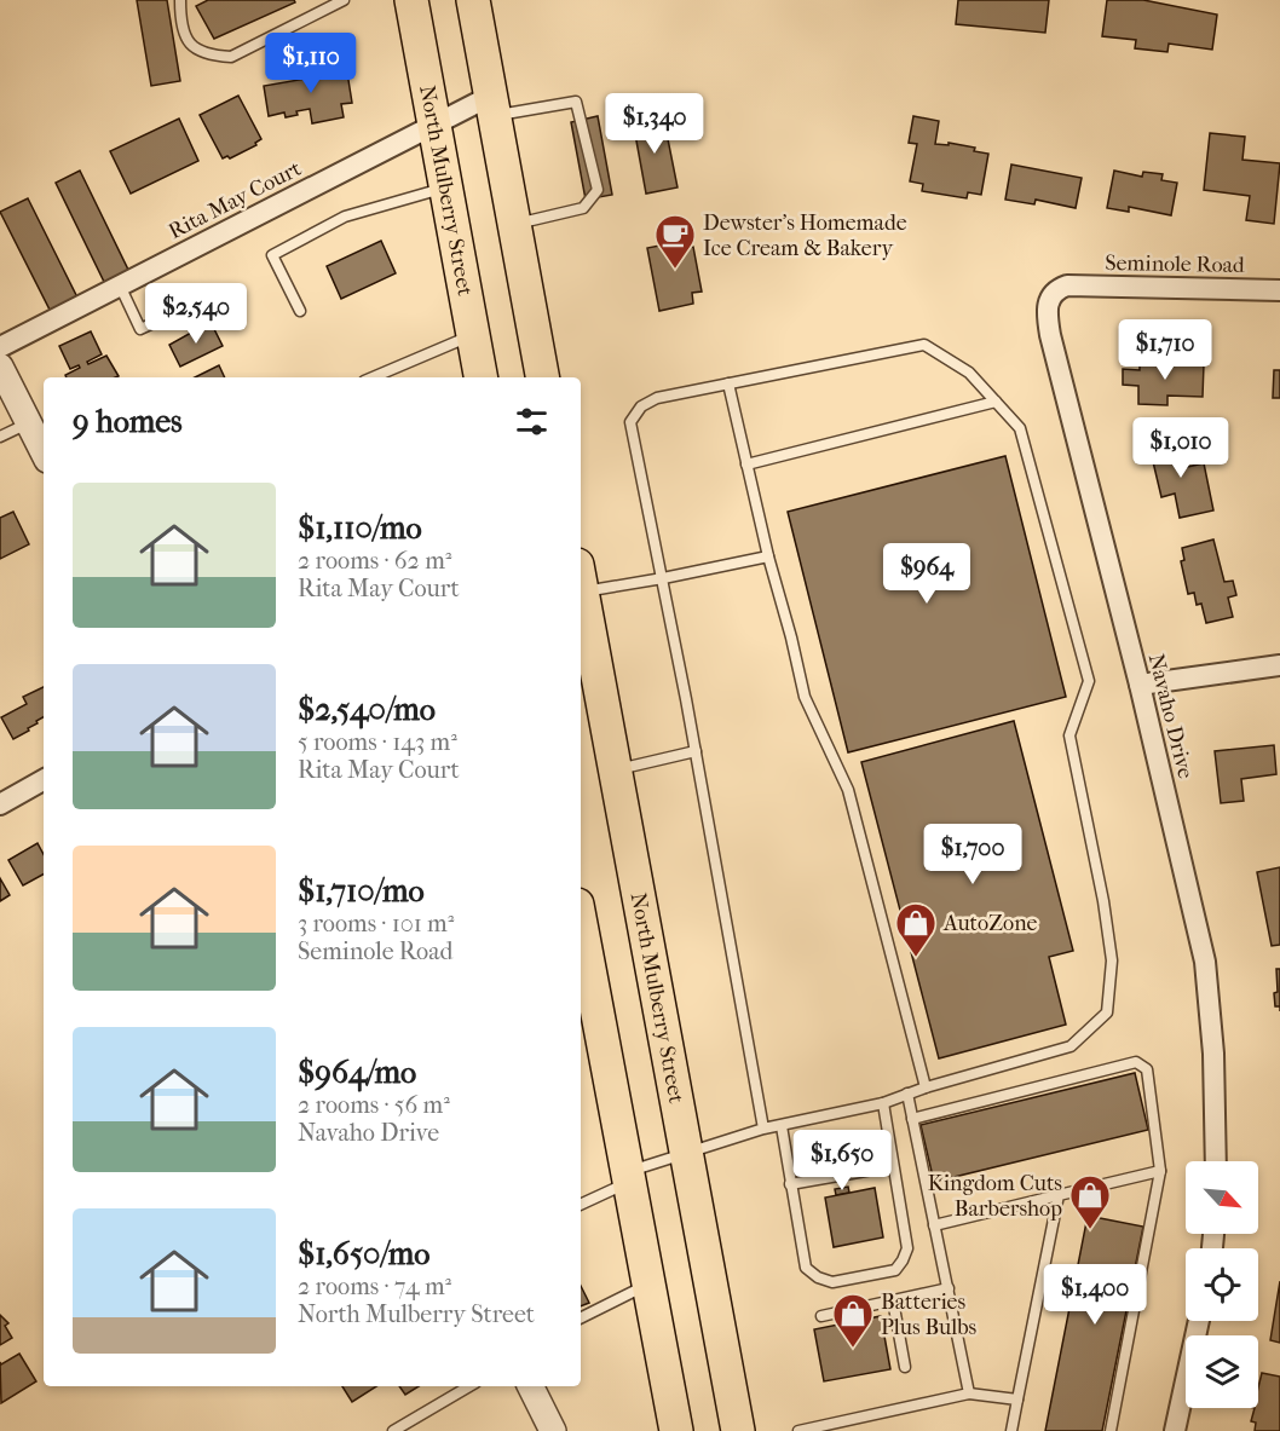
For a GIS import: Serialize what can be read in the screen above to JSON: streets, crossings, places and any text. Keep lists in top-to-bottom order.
{
  "streets": {
    "main road": ["North Mulberry Street"],
    "street": ["Rita May Court", "Seminole Road", "Navaho Drive"]
  },
  "crossings": [
    ["North Mulberry Street", "Rita May Court"],
    ["Seminole Road", "Navaho Drive"]
  ],
  "places": {
    "cafe": ["Dewster's Homemade Ice Cream & Bakery"],
    "shop": ["AutoZone", "Kingdom Cuts Barbershop", "Batteries Plus Bulbs"]
  },
  "north": "bottom right",
  "page": {
    "price": [
      "$1,110",
      "$1,340",
      "$2,540",
      "$1,710",
      "$1,010",
      "$964",
      "$1,700",
      "$1,650",
      "$1,400"
    ],
    "heading": "9 homes",
    "list": [
      {
        "name": "$1,110/mo",
        "note": "2 rooms · 62 m² · Rita May Court"
      },
      {
        "name": "$2,540/mo",
        "note": "5 rooms · 143 m² · Rita May Court"
      },
      {
        "name": "$1,710/mo",
        "note": "3 rooms · 101 m² · Seminole Road"
      },
      {
        "name": "$964/mo",
        "note": "2 rooms · 56 m² · Navaho Drive"
      },
      {
        "name": "$1,650/mo",
        "note": "2 rooms · 74 m² · North Mulberry Street"
      }
    ]
  }
}
